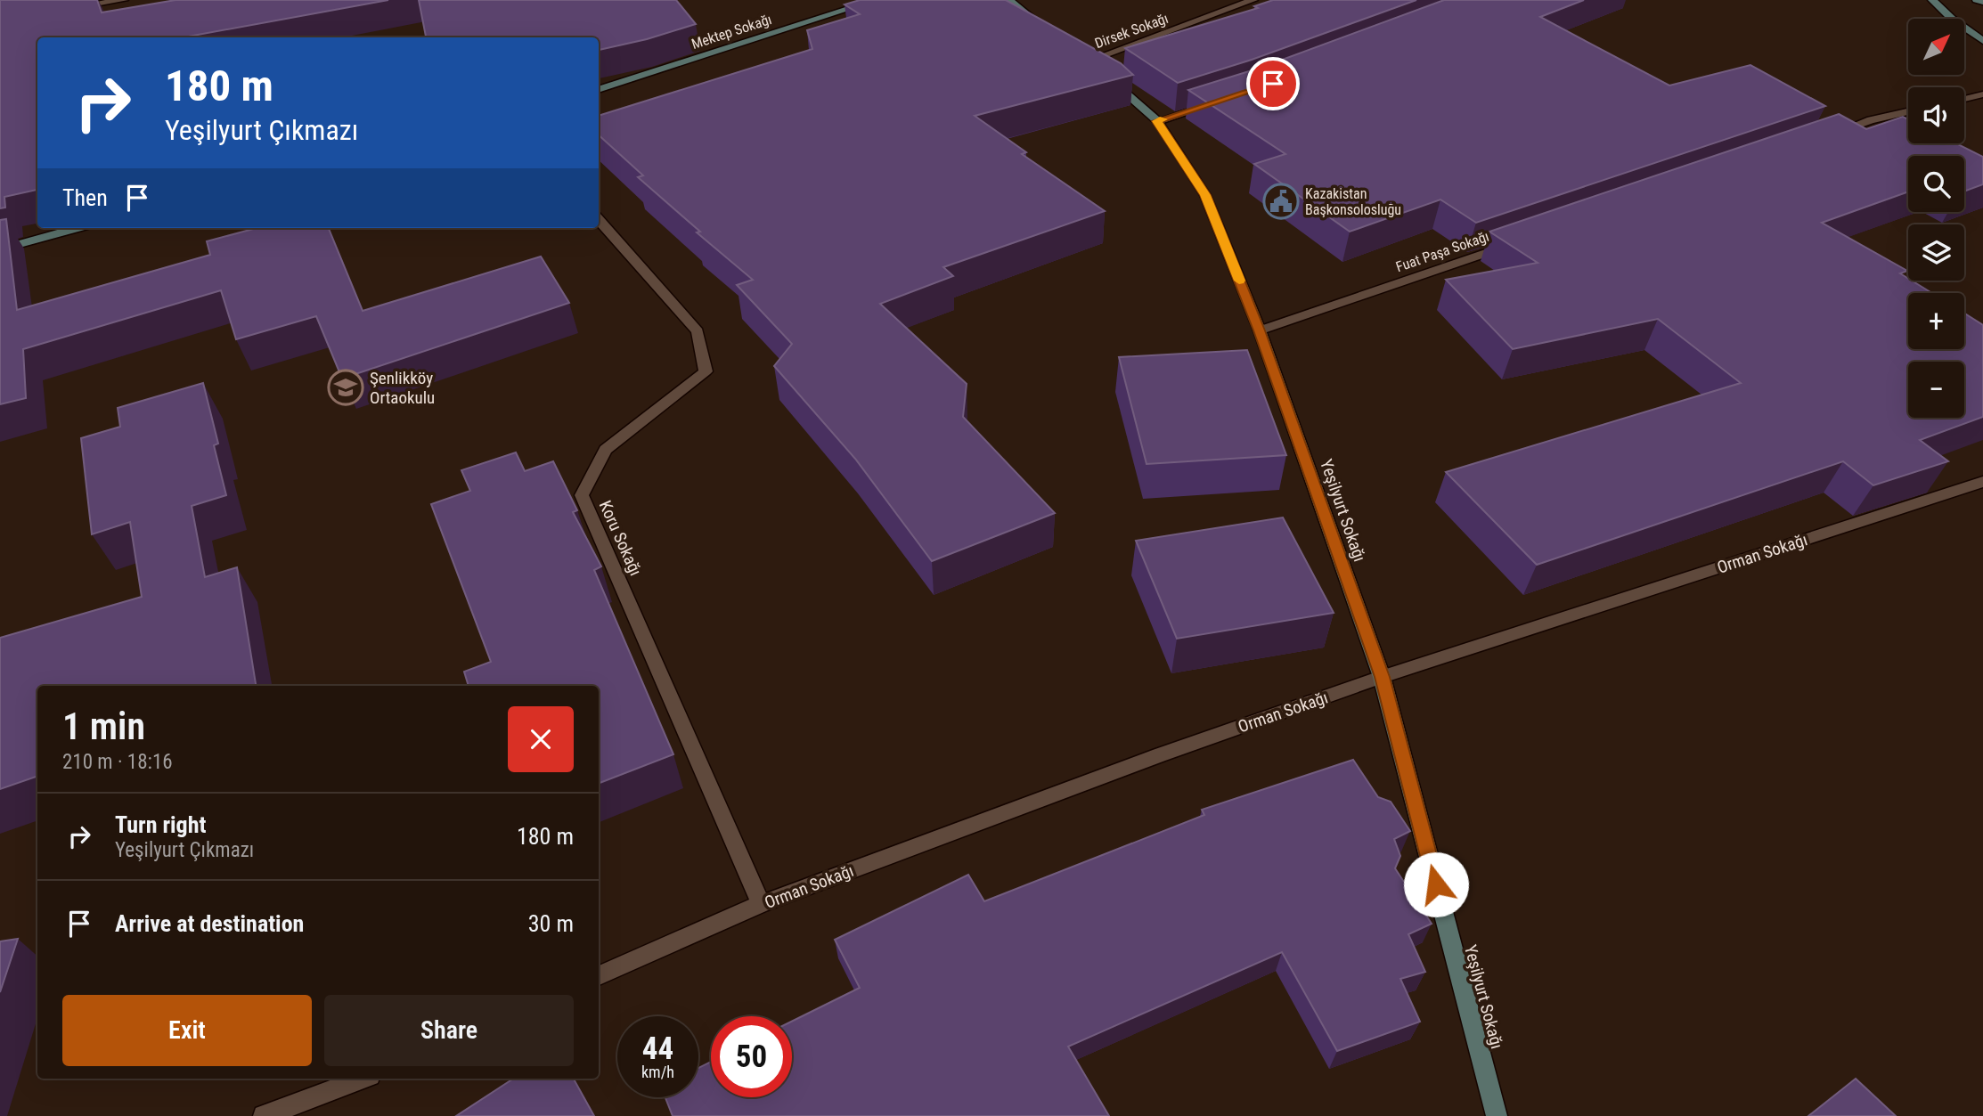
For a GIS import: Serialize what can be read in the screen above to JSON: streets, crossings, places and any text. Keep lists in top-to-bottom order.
{
  "streets": {
    "main road": ["Mektep Sokağı", "Yeşilyurt Sokağı"],
    "street": [
      "Dirsek Sokağı",
      "Fuat Paşa Sokağı",
      "Koru Sokağı",
      "Orman Sokağı"
    ]
  },
  "crossings": [
    ["Dirsek Sokağı", "Yeşilyurt Sokağı"],
    ["Fuat Paşa Sokağı", "Yeşilyurt Sokağı"],
    ["Yeşilyurt Sokağı", "Orman Sokağı"],
    ["Koru Sokağı", "Orman Sokağı"]
  ],
  "places": {
    "public building": ["Kazakistan Başkonsolosluğu"],
    "school or university": ["Şenlikköy Ortaokulu"]
  },
  "north": "top right",
  "page": {
    "map_buttons": ["+", "−"],
    "turn": ["180 m", "Yeşilyurt Çıkmazı"],
    "then": "Then",
    "heading": ["1 min", "210 m · 18:16"],
    "list": [
      {
        "name": "Turn right",
        "note": "Yeşilyurt Çıkmazı",
        "value": "180 m"
      },
      {
        "name": "Arrive at destination",
        "value": "30 m"
      }
    ],
    "buttons": ["Exit", "Share"],
    "speed": "44 km/h",
    "limit": "50"
  }
}
